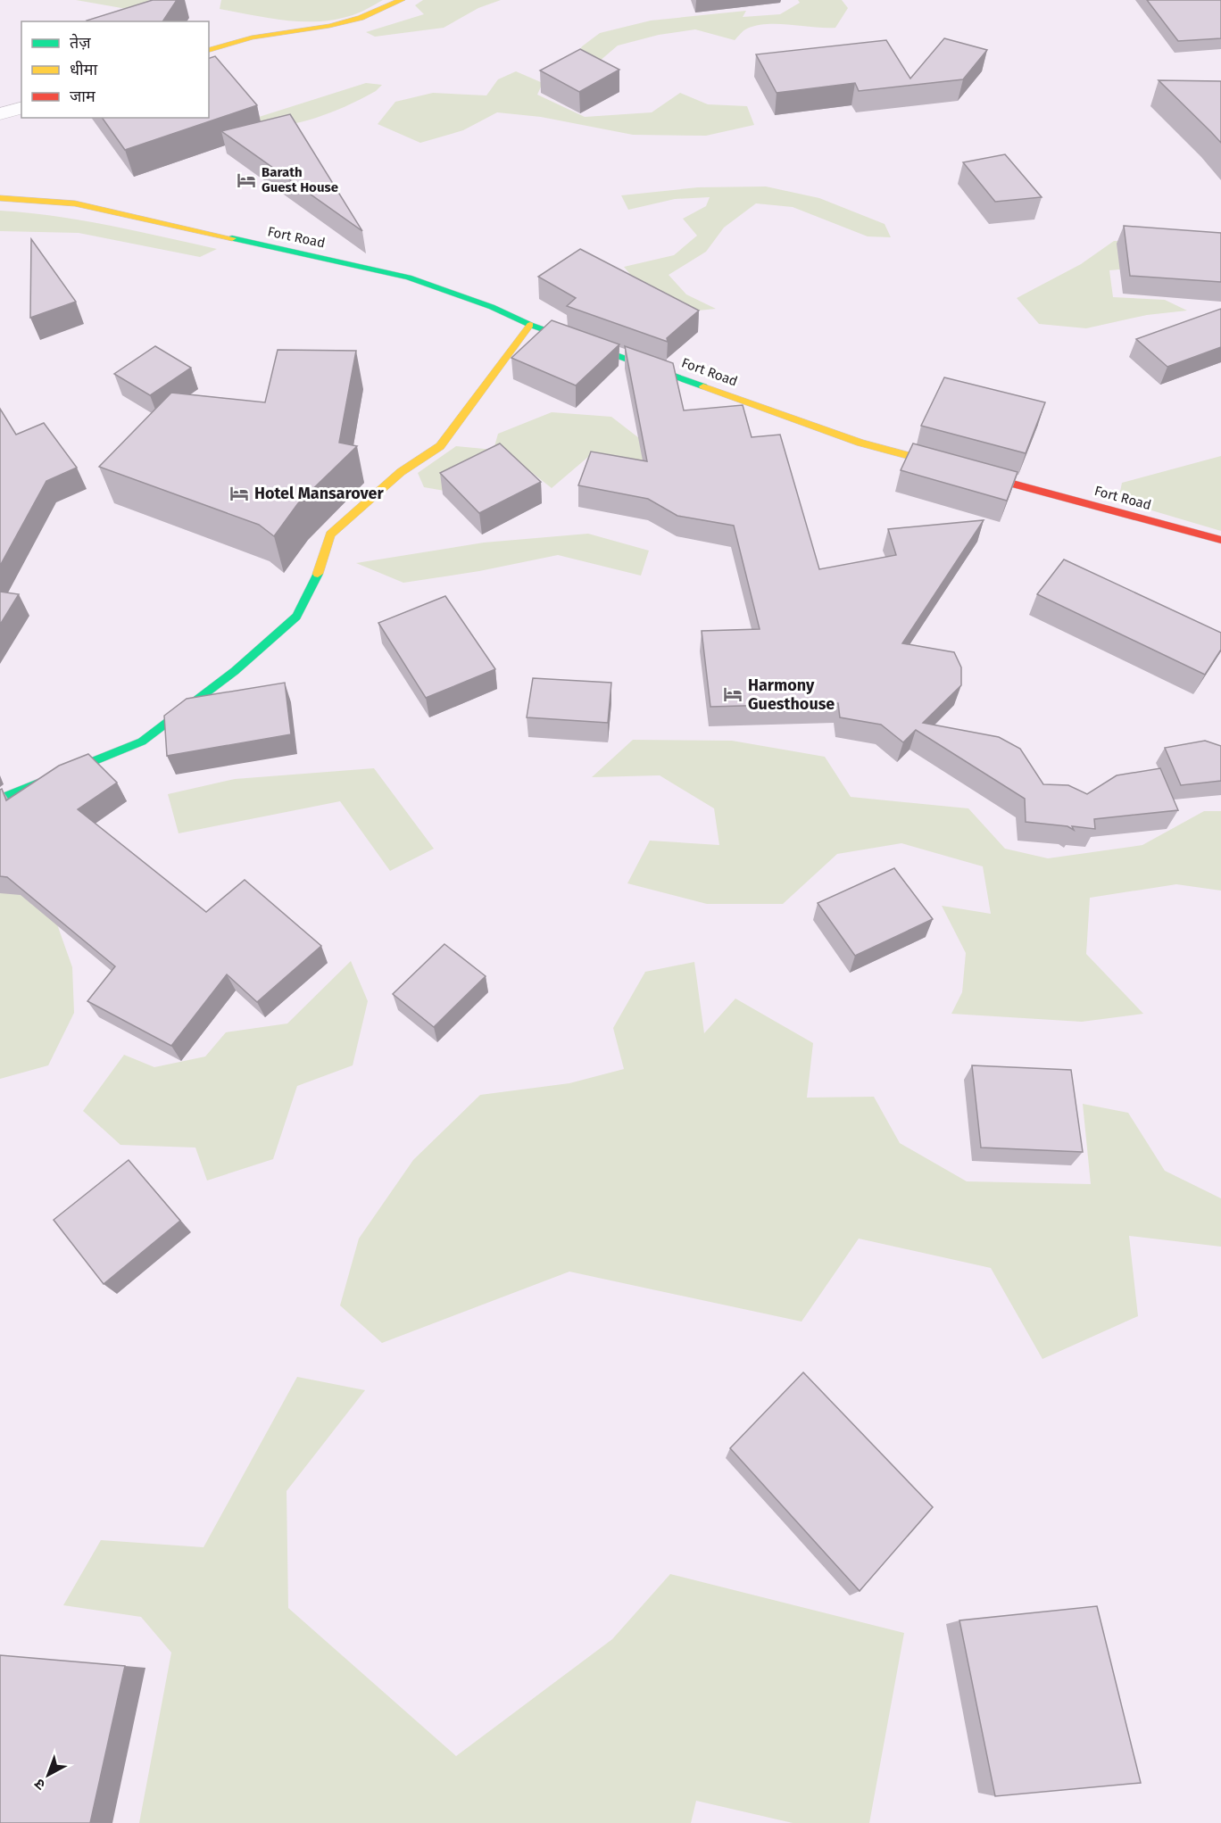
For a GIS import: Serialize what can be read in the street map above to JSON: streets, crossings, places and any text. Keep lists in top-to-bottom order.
{
  "streets": {
    "street": ["Fort Road"]
  },
  "places": {
    "hotel": ["Barath Guest House", "Hotel Mansarover", "Harmony Guesthouse"]
  },
  "legend": ["तेज़", "धीमा", "जाम"],
  "north": "bottom left"
}
